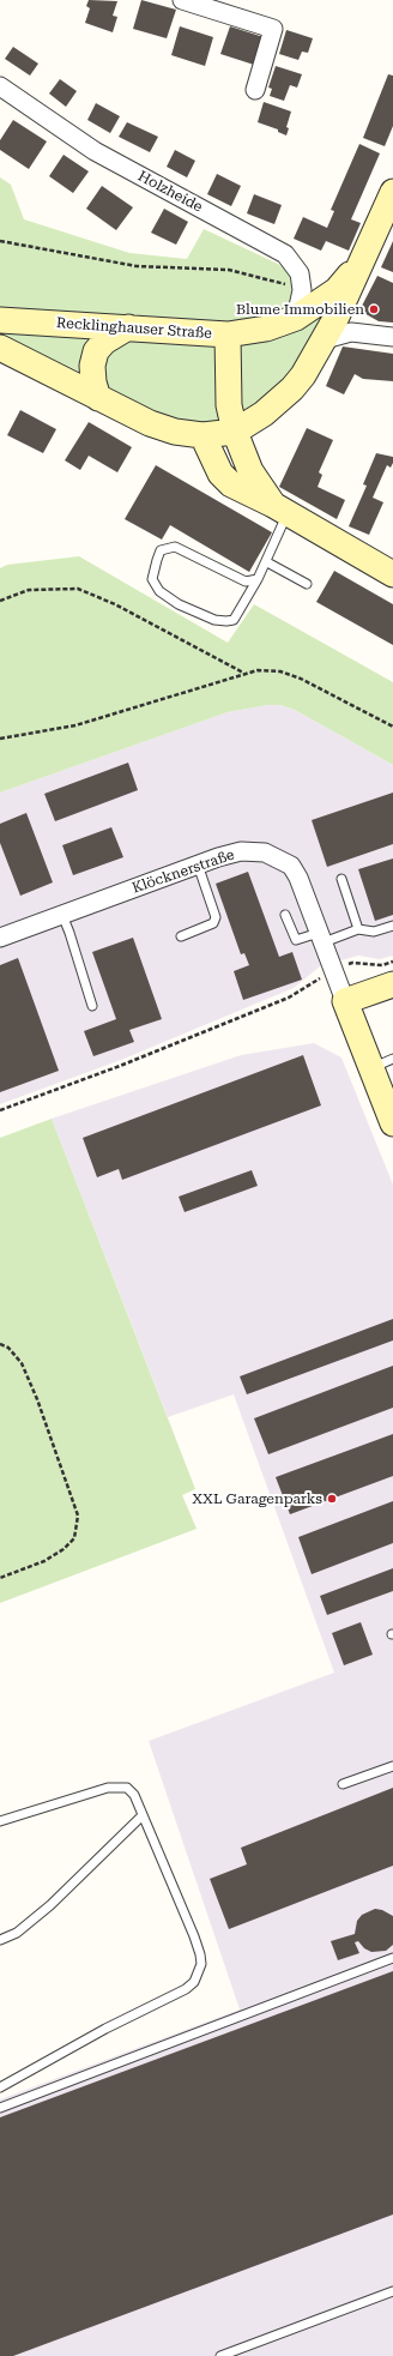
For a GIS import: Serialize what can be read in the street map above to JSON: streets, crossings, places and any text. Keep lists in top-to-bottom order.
{
  "streets": {
    "main road": ["Recklinghauser Straße"],
    "street": ["Holzheide", "Klöcknerstraße"]
  },
  "places": ["Blume Immobilien", "XXL Garagenparks"]
}
